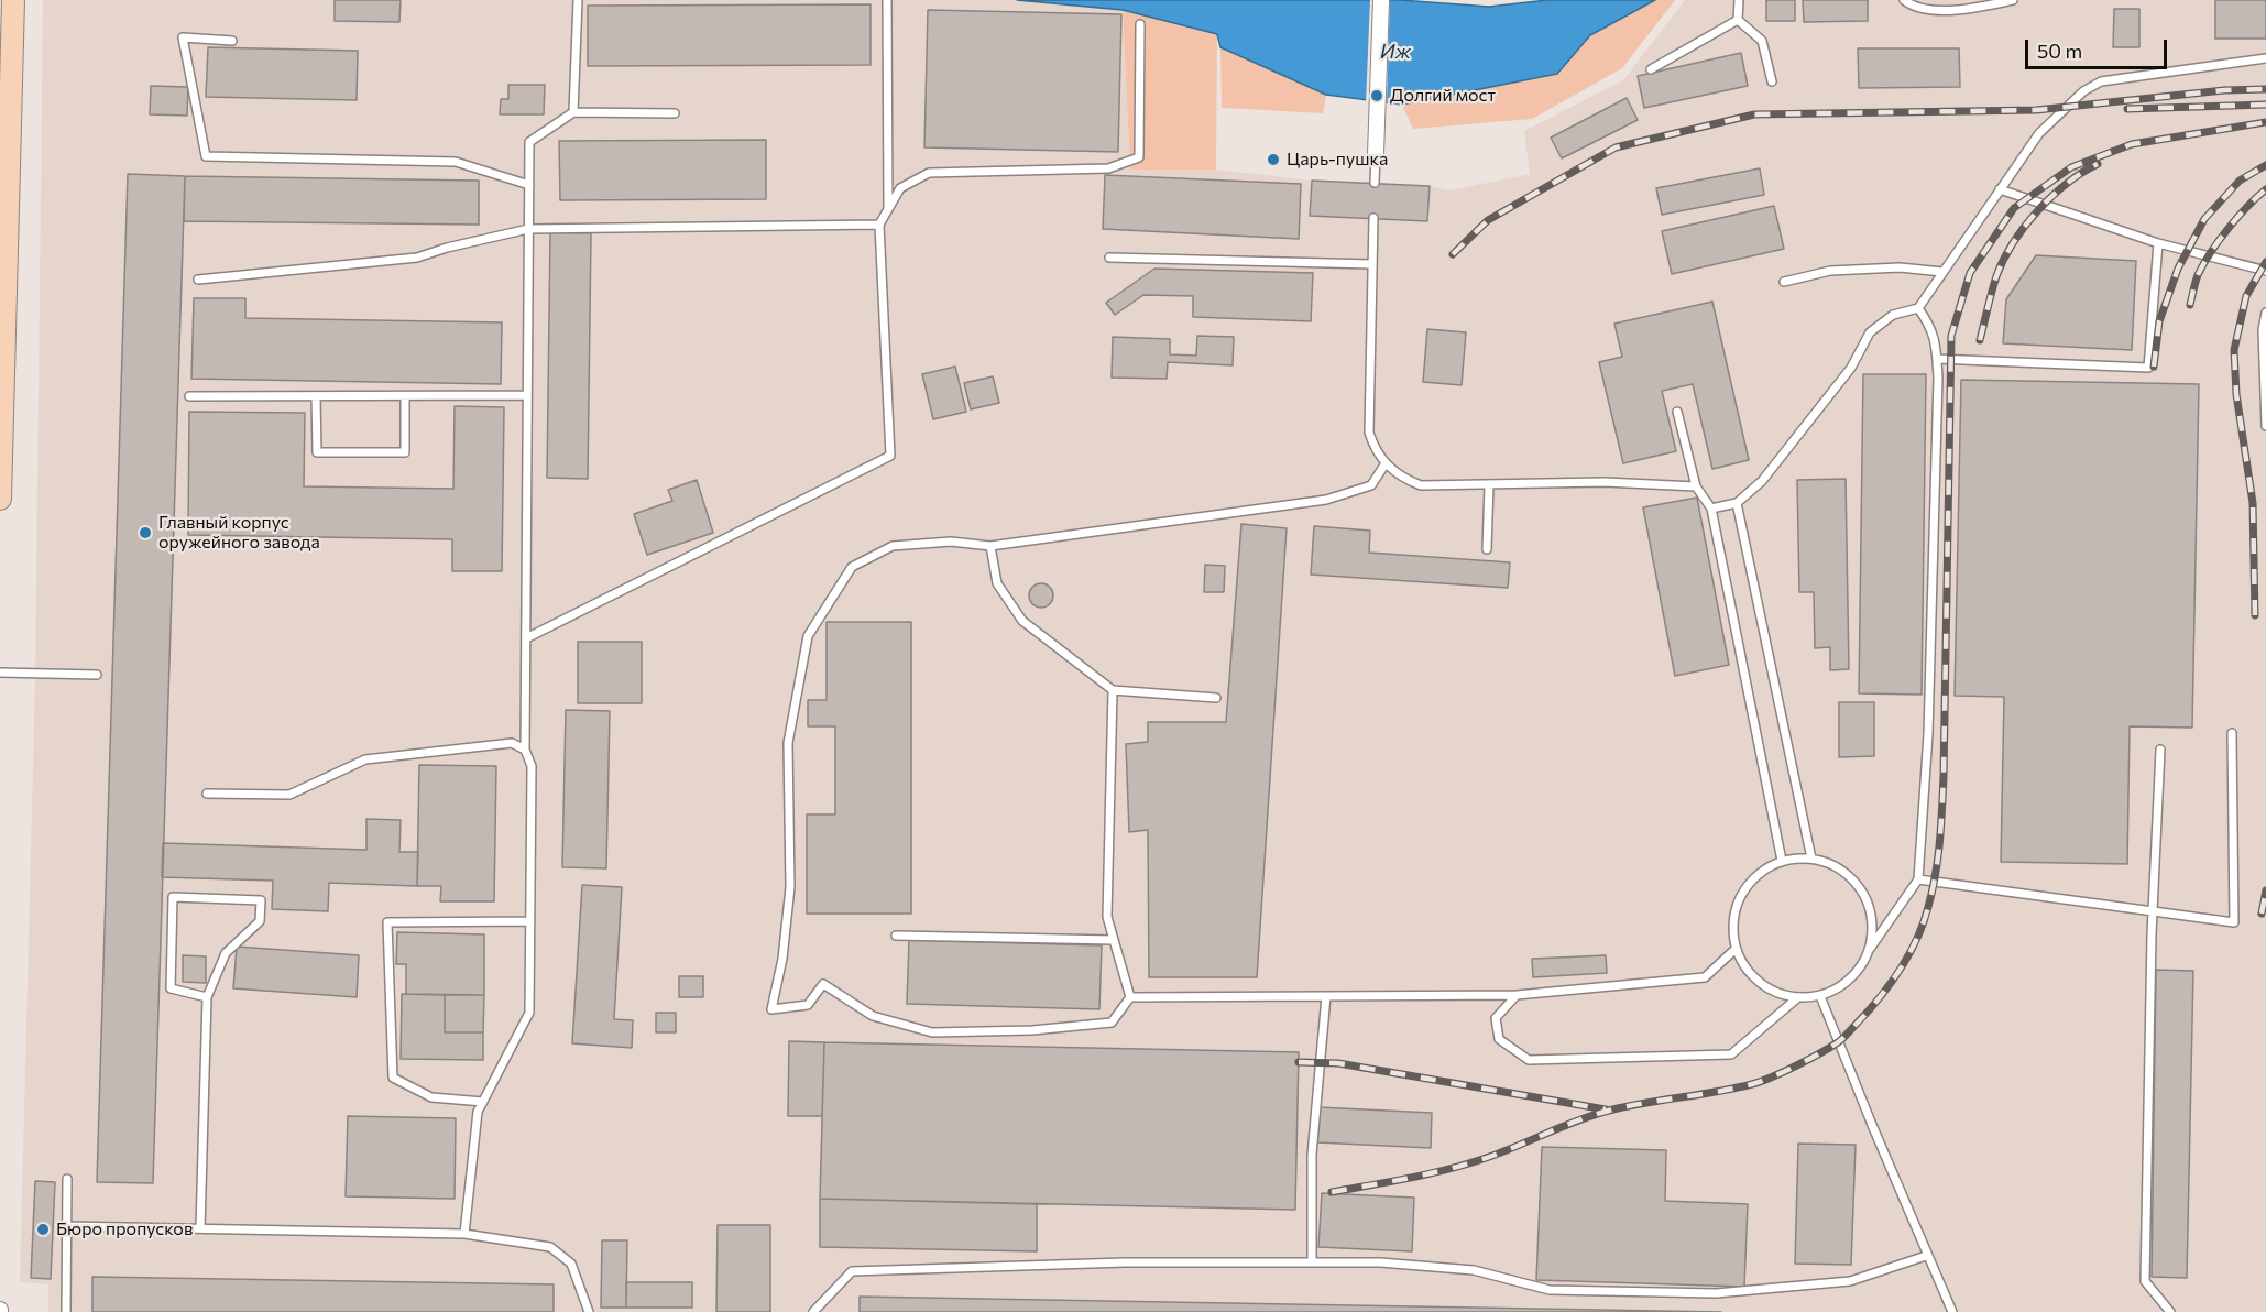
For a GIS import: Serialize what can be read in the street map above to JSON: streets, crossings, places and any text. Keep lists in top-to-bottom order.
{
  "water": ["Иж"],
  "places": [
    "Долгий мост",
    "Царь-пушка",
    "Главный корпус оружейного завода",
    "Бюро пропусков"
  ],
  "scale_bar": "50 m"
}
